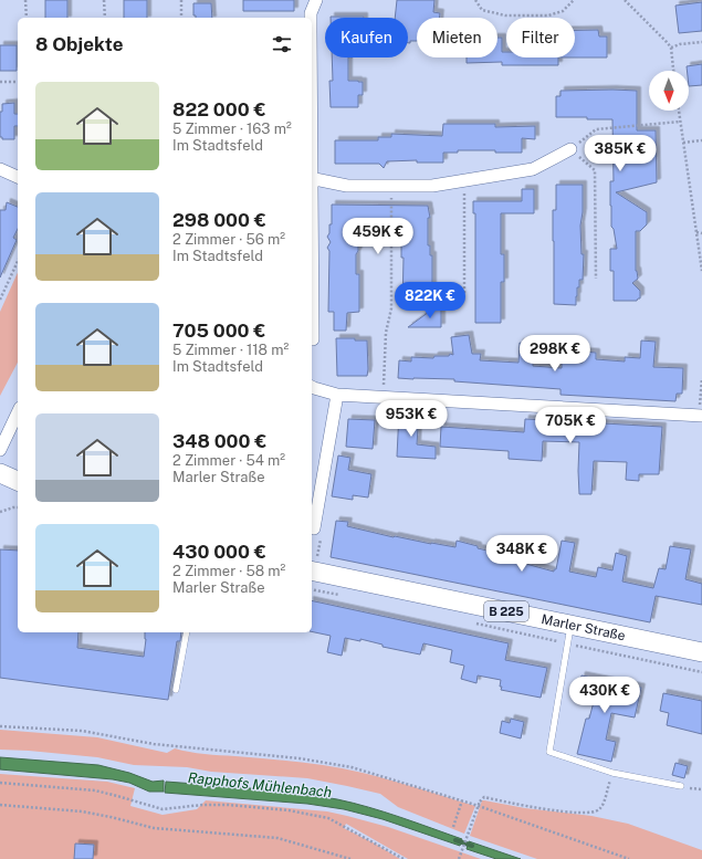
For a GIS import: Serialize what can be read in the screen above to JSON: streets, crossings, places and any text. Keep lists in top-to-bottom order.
{
  "streets": {
    "main road": ["B 225", "Marler Straße"]
  },
  "water": ["Rapphofs Mühlenbach"],
  "north": "bottom",
  "page": {
    "chip": ["Kaufen", "Mieten", "Filter"],
    "heading": "8 Objekte",
    "list": [
      {
        "name": "822 000 €",
        "note": "5 Zimmer · 163 m² · Im Stadtsfeld"
      },
      {
        "name": "298 000 €",
        "note": "2 Zimmer · 56 m² · Im Stadtsfeld"
      },
      {
        "name": "705 000 €",
        "note": "5 Zimmer · 118 m² · Im Stadtsfeld"
      },
      {
        "name": "348 000 €",
        "note": "2 Zimmer · 54 m² · Marler Straße"
      },
      {
        "name": "430 000 €",
        "note": "2 Zimmer · 58 m² · Marler Straße"
      }
    ],
    "price": [
      "385K €",
      "459K €",
      "822K €",
      "298K €",
      "953K €",
      "705K €",
      "348K €",
      "430K €"
    ]
  }
}
